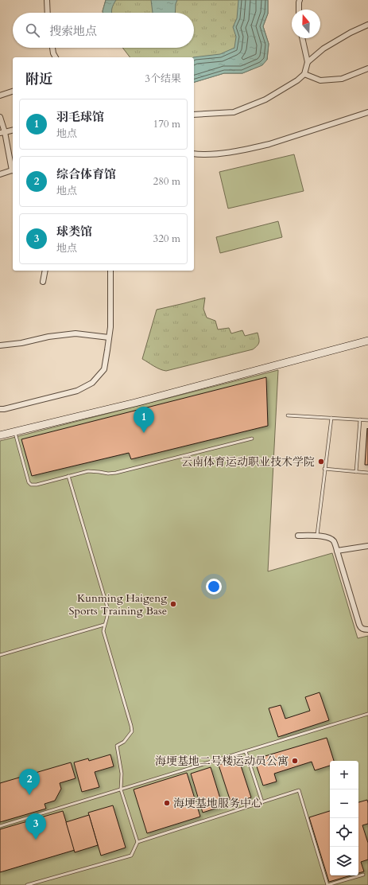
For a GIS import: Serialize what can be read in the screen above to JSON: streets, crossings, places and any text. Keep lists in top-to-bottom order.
{
  "places": [
    "云南体育运动职业技术学院",
    "Kunming Haigeng Sports Training Base",
    "海埂基地二号楼运动员公寓",
    "海埂基地服务中心"
  ],
  "north": "top",
  "page": {
    "search": "搜索地点",
    "heading": ["附近", "3个结果"],
    "list": [
      {
        "mark": "1",
        "name": "羽毛球馆",
        "note": "地点",
        "value": "170 m"
      },
      {
        "mark": "2",
        "name": "综合体育馆",
        "note": "地点",
        "value": "280 m"
      },
      {
        "mark": "3",
        "name": "球类馆",
        "note": "地点",
        "value": "320 m"
      }
    ],
    "pins": ["1", "2", "3"],
    "map_buttons": ["+", "−"]
  }
}
